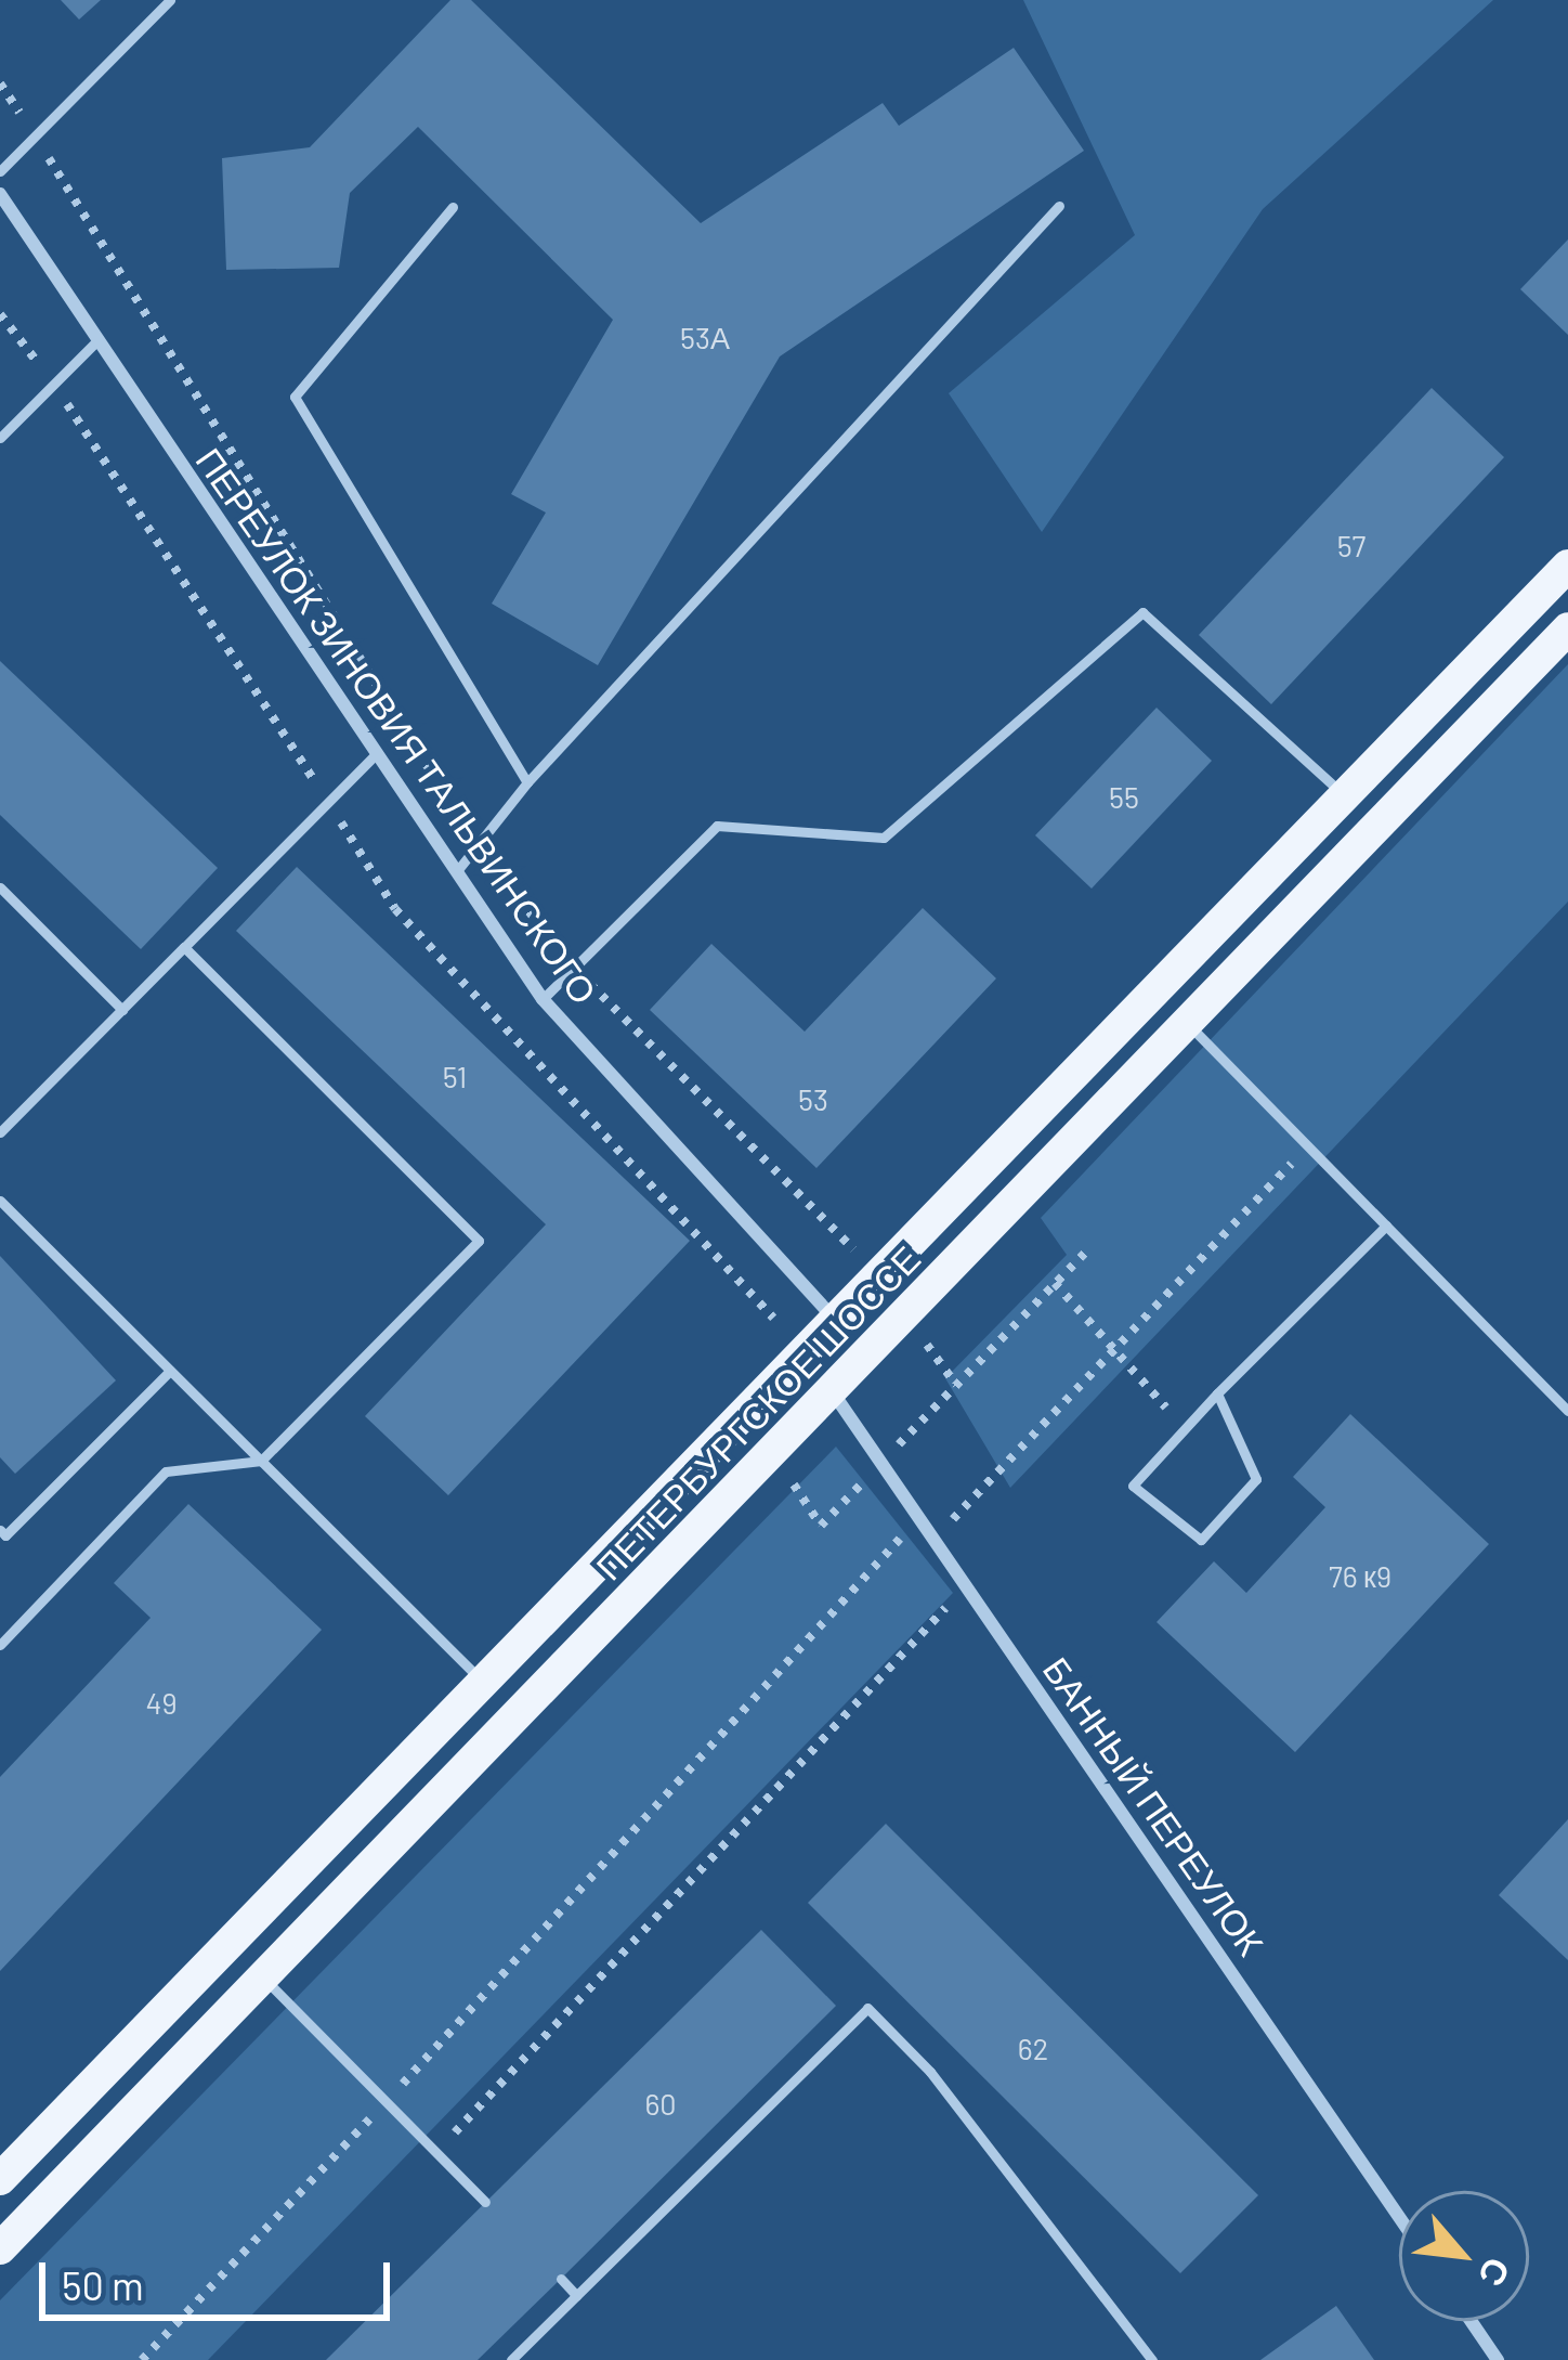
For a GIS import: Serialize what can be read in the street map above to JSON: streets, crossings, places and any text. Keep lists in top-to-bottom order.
{
  "streets": {
    "main road": ["ПЕТЕРБУРГСКОЕ ШОССЕ"],
    "street": ["ПЕРЕУЛОК ЗИНОВИЯ ТАЛЬВИНСКОГО", "БАННЫЙ ПЕРЕУЛОК"]
  },
  "crossings": [
    ["ПЕРЕУЛОК ЗИНОВИЯ ТАЛЬВИНСКОГО", "ПЕТЕРБУРГСКОЕ ШОССЕ"],
    ["ПЕТЕРБУРГСКОЕ ШОССЕ", "БАННЫЙ ПЕРЕУЛОК"]
  ],
  "house_numbers": [
    "53А",
    "57",
    "55",
    "51",
    "53",
    "76 к9",
    "49",
    "62",
    "60"
  ],
  "scale_bar": "50 m",
  "north": "bottom right"
}
